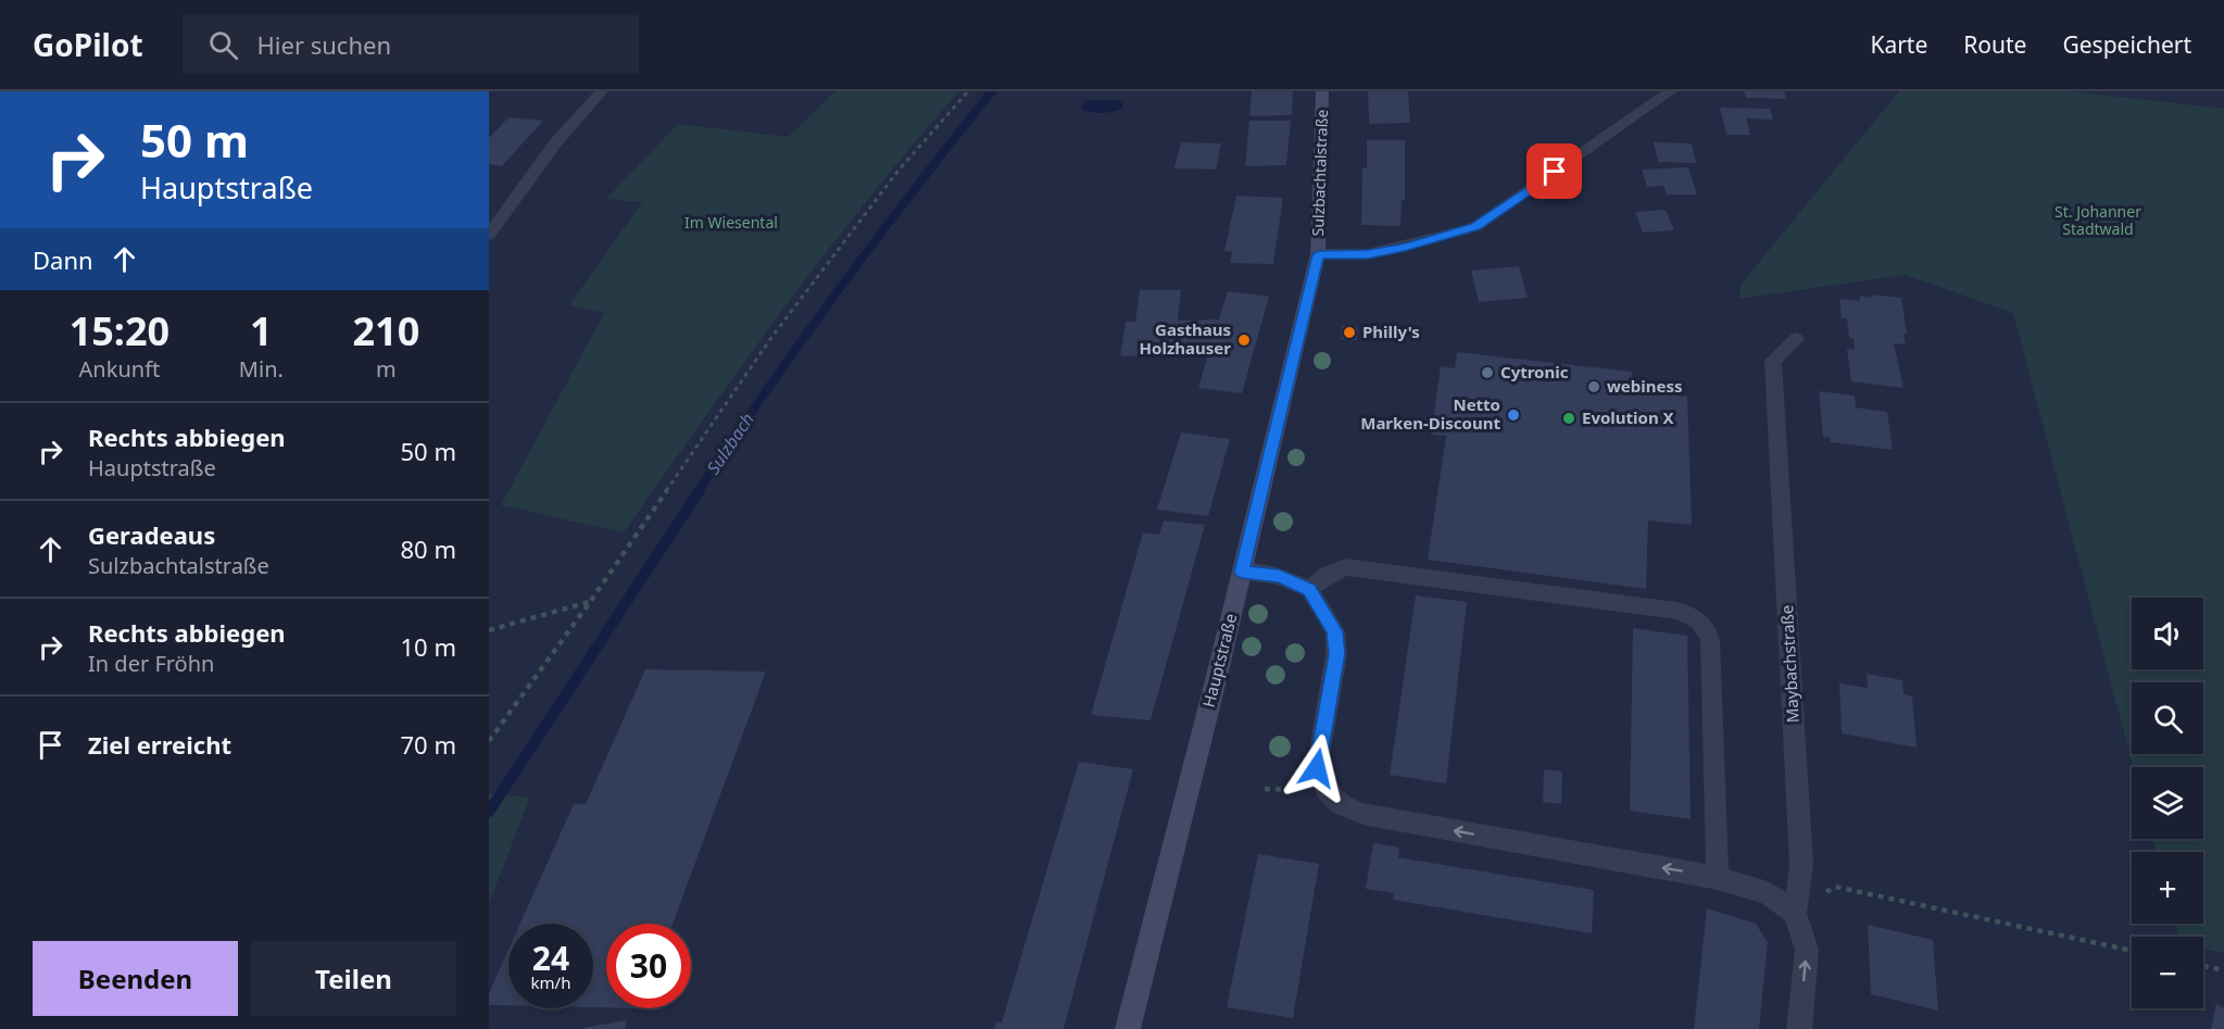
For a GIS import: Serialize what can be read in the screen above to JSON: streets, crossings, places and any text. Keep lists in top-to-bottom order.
{
  "streets": {
    "main road": ["Sulzbachtalstraße", "Hauptstraße"],
    "street": ["Maybachstraße"]
  },
  "crossings": [
    ["Sulzbachtalstraße", "Hauptstraße"]
  ],
  "water": ["Sulzbach"],
  "parks": ["St. Johanner Stadtwald", "Im Wiesental"],
  "places": [
    "Philly's",
    "Gasthaus Holzhauser",
    "Cytronic",
    "webiness",
    "Netto Marken-Discount",
    "Evolution X"
  ],
  "page": {
    "header": "GoPilot",
    "search": "Hier suchen",
    "nav": ["Karte", "Route", "Gespeichert"],
    "turn": ["50 m", "Hauptstraße"],
    "then": "Dann",
    "eta": [
      "15:20",
      "Ankunft",
      "1",
      "Min.",
      "210",
      "m"
    ],
    "list": [
      {
        "name": "Rechts abbiegen",
        "note": "Hauptstraße",
        "value": "50 m"
      },
      {
        "name": "Geradeaus",
        "note": "Sulzbachtalstraße",
        "value": "80 m"
      },
      {
        "name": "Rechts abbiegen",
        "note": "In der Fröhn",
        "value": "10 m"
      },
      {
        "name": "Ziel erreicht",
        "value": "70 m"
      }
    ],
    "map_buttons": ["+", "−"],
    "speed": "24 km/h",
    "limit": "30",
    "buttons": ["Beenden", "Teilen"]
  }
}
